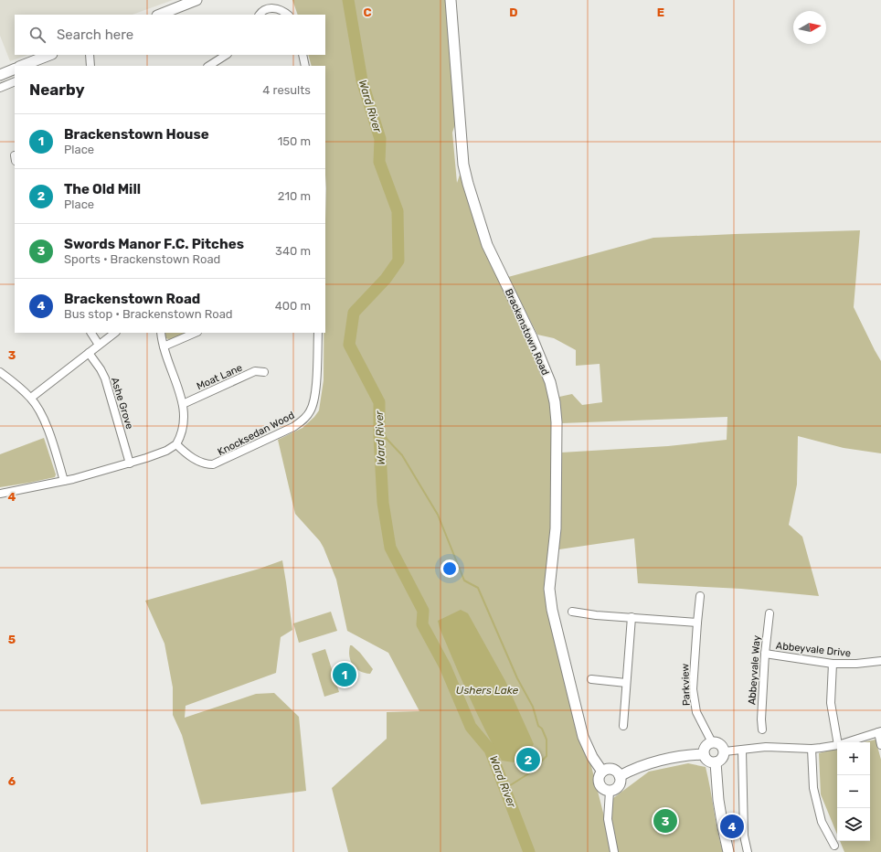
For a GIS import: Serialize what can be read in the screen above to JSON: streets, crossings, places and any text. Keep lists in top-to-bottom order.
{
  "streets": {
    "street": [
      "Brackenstown Road",
      "Moat Lane",
      "Ashe Grove",
      "Knocksedan Wood",
      "Abbeyvale Drive",
      "Abbeyvale Way",
      "Parkview"
    ]
  },
  "crossings": [
    ["Abbeyvale Drive", "Abbeyvale Way"]
  ],
  "water": ["Ward River", "Ushers Lake"],
  "north": "right",
  "page": {
    "search": "Search here",
    "heading": ["Nearby", "4 results"],
    "list": [
      {
        "mark": "1",
        "name": "Brackenstown House",
        "note": "Place",
        "value": "150 m"
      },
      {
        "mark": "2",
        "name": "The Old Mill",
        "note": "Place",
        "value": "210 m"
      },
      {
        "mark": "3",
        "name": "Swords Manor F.C. Pitches",
        "note": "Sports · Brackenstown Road",
        "value": "340 m"
      },
      {
        "mark": "4",
        "name": "Brackenstown Road",
        "note": "Bus stop · Brackenstown Road",
        "value": "400 m"
      }
    ],
    "pins": [
      "1",
      "2",
      "3",
      "4"
    ],
    "map_buttons": ["+", "−"]
  },
  "grid": {
    "columns": ["C", "D", "E"],
    "rows": [
      "3",
      "4",
      "5",
      "6"
    ]
  }
}
